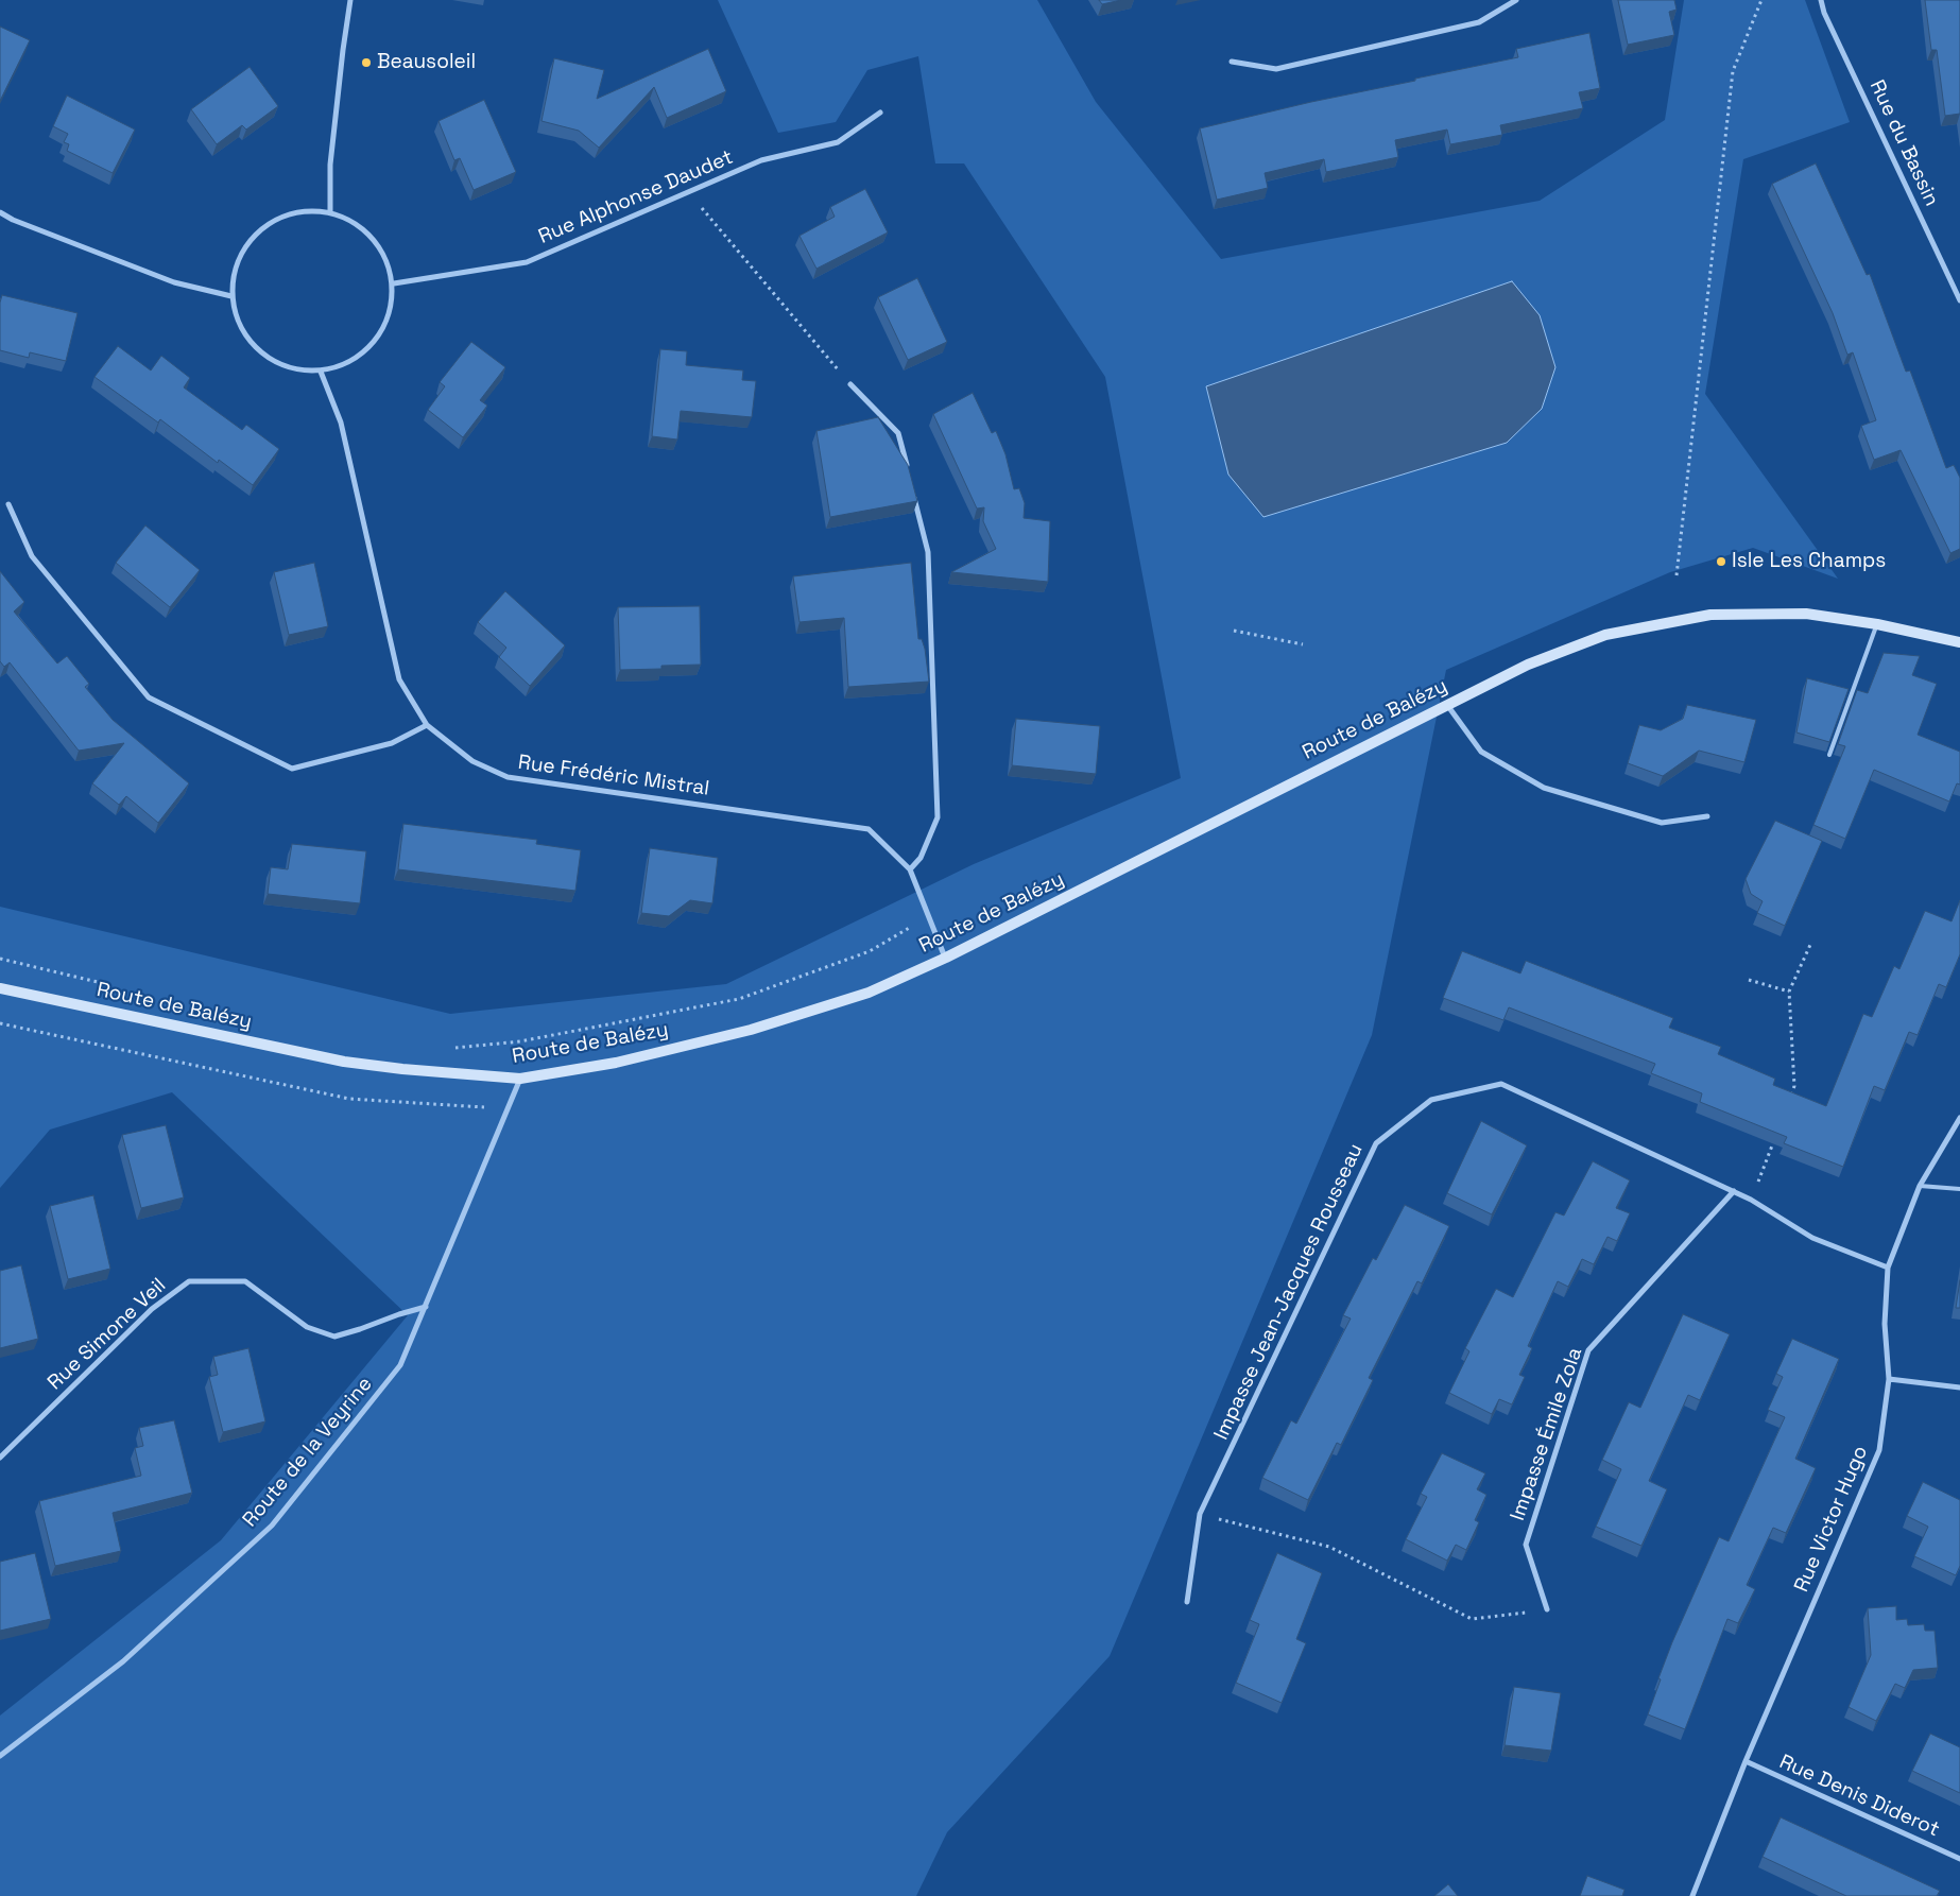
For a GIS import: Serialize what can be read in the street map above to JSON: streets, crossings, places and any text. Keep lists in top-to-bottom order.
{
  "streets": {
    "main road": ["Route de Balézy"],
    "street": [
      "Rue du Bassin",
      "Rue Alphonse Daudet",
      "Rue Frédéric Mistral",
      "Impasse Jean-Jacques Rousseau",
      "Rue Simone Veil",
      "Impasse Émile Zola",
      "Route de la Veyrine",
      "Rue Victor Hugo",
      "Rue Denis Diderot"
    ]
  },
  "crossings": [
    ["Rue Alphonse Daudet", "Rue Frédéric Mistral"],
    ["Route de Balézy", "Rue Frédéric Mistral"],
    ["Route de Balézy", "Route de la Veyrine"],
    ["Impasse Jean-Jacques Rousseau", "Impasse Émile Zola"],
    ["Impasse Jean-Jacques Rousseau", "Rue Victor Hugo"],
    ["Rue Simone Veil", "Route de la Veyrine"],
    ["Rue Victor Hugo", "Rue Denis Diderot"]
  ],
  "places": ["Beausoleil", "Isle Les Champs"]
}
